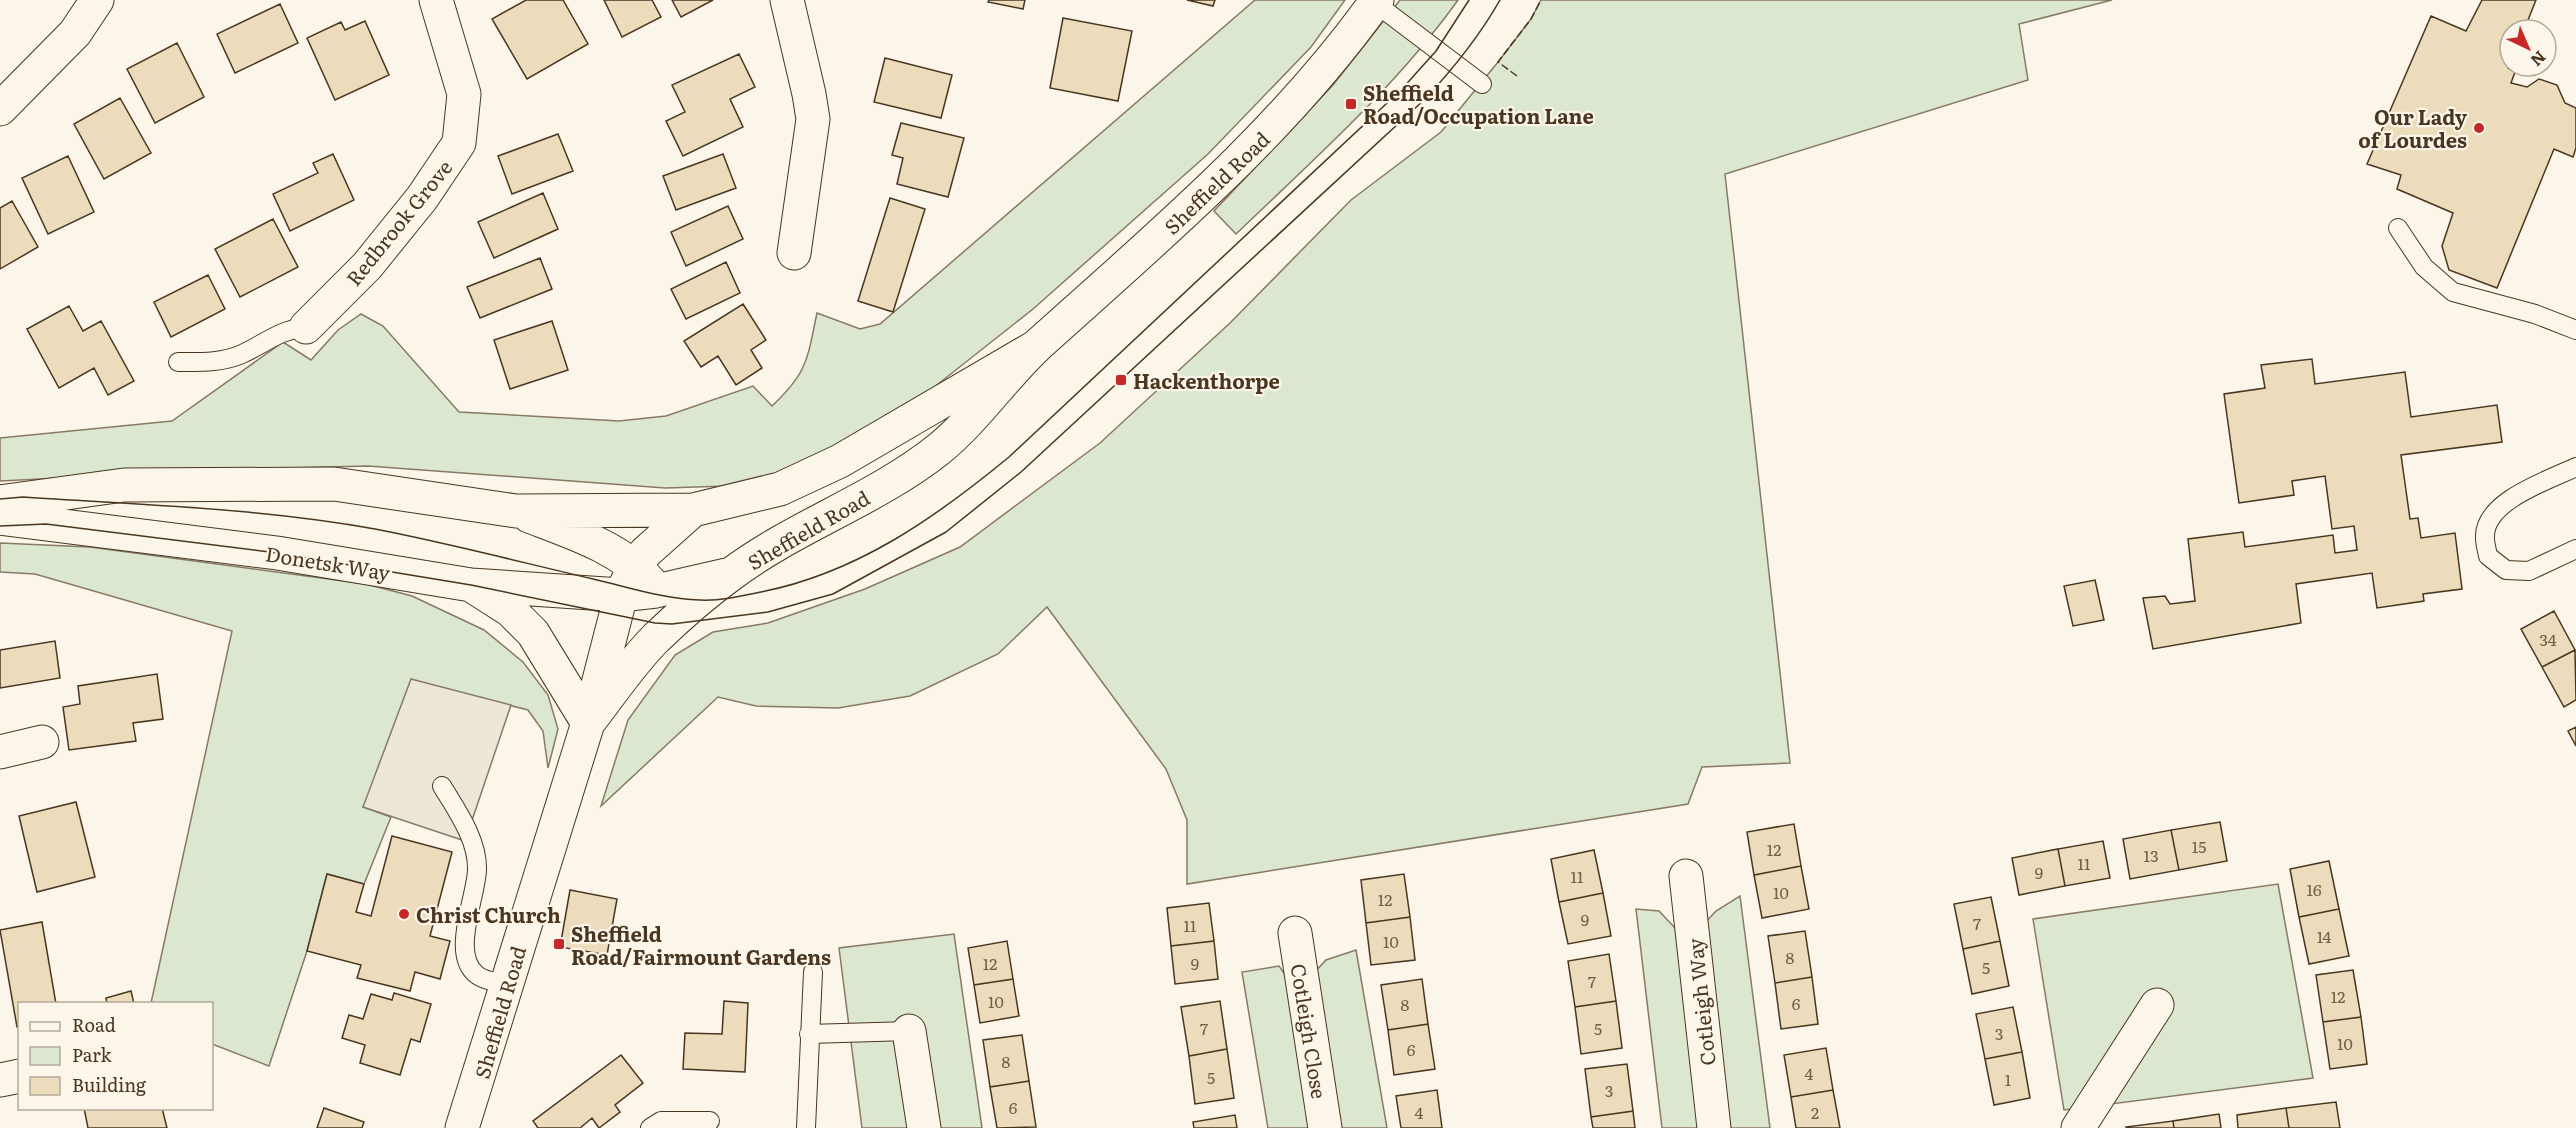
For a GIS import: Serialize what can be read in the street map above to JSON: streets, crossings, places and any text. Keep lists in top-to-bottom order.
{
  "streets": {
    "street": [
      "Sheffield Road",
      "Redbrook Grove",
      "Donetsk Way",
      "Cotleigh Way",
      "Cotleigh Close"
    ]
  },
  "crossings": [
    ["Sheffield Road", "Donetsk Way"]
  ],
  "places": {
    "transit": ["Sheffield Road/Occupation Lane", "Hackenthorpe", "Sheffield Road/Fairmount Gardens"],
    "other": ["Our Lady of Lourdes", "Christ Church"]
  },
  "house_numbers": [
    "34",
    "15",
    "12",
    "13",
    "11",
    "9",
    "11",
    "16",
    "10",
    "12",
    "9",
    "7",
    "11",
    "14",
    "10",
    "8",
    "12",
    "9",
    "5",
    "7",
    "12",
    "10",
    "6",
    "8",
    "7",
    "5",
    "3",
    "10",
    "6",
    "8",
    "4",
    "5",
    "1",
    "3",
    "6",
    "4",
    "2"
  ],
  "legend": ["Road", "Park", "Building"],
  "north": "bottom right"
}
